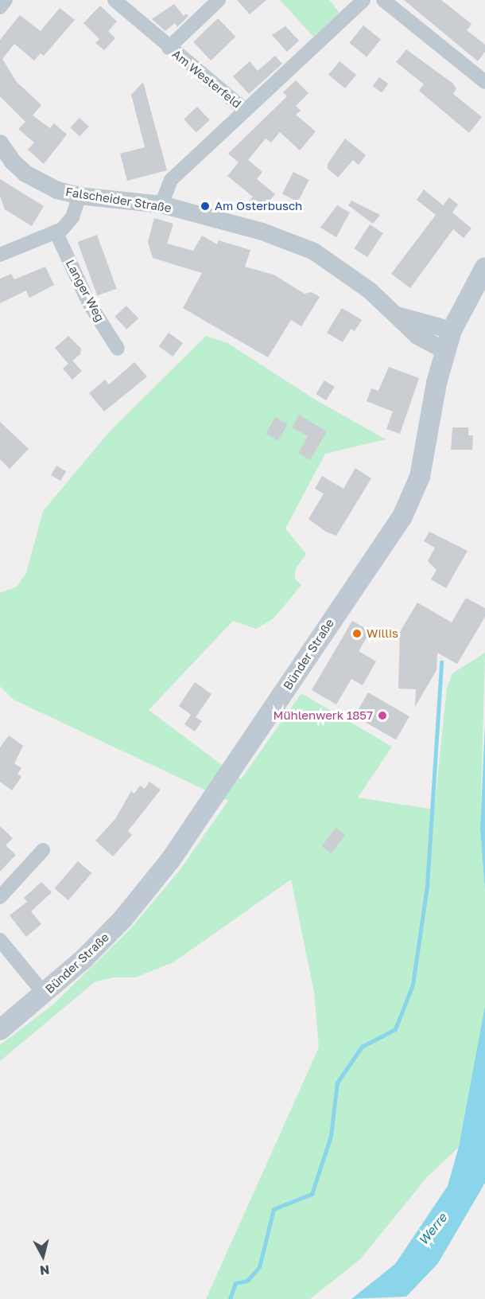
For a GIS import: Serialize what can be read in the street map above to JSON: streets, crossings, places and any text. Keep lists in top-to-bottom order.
{
  "streets": {
    "main road": ["Bünder Straße"],
    "street": ["Am Westerfeld", "Falscheider Straße", "Langer Weg"]
  },
  "crossings": [
    ["Falscheider Straße", "Bünder Straße"]
  ],
  "water": ["Werre"],
  "places": ["Am Osterbusch", "Willis", "Mühlenwerk 1857"],
  "north": "bottom"
}
